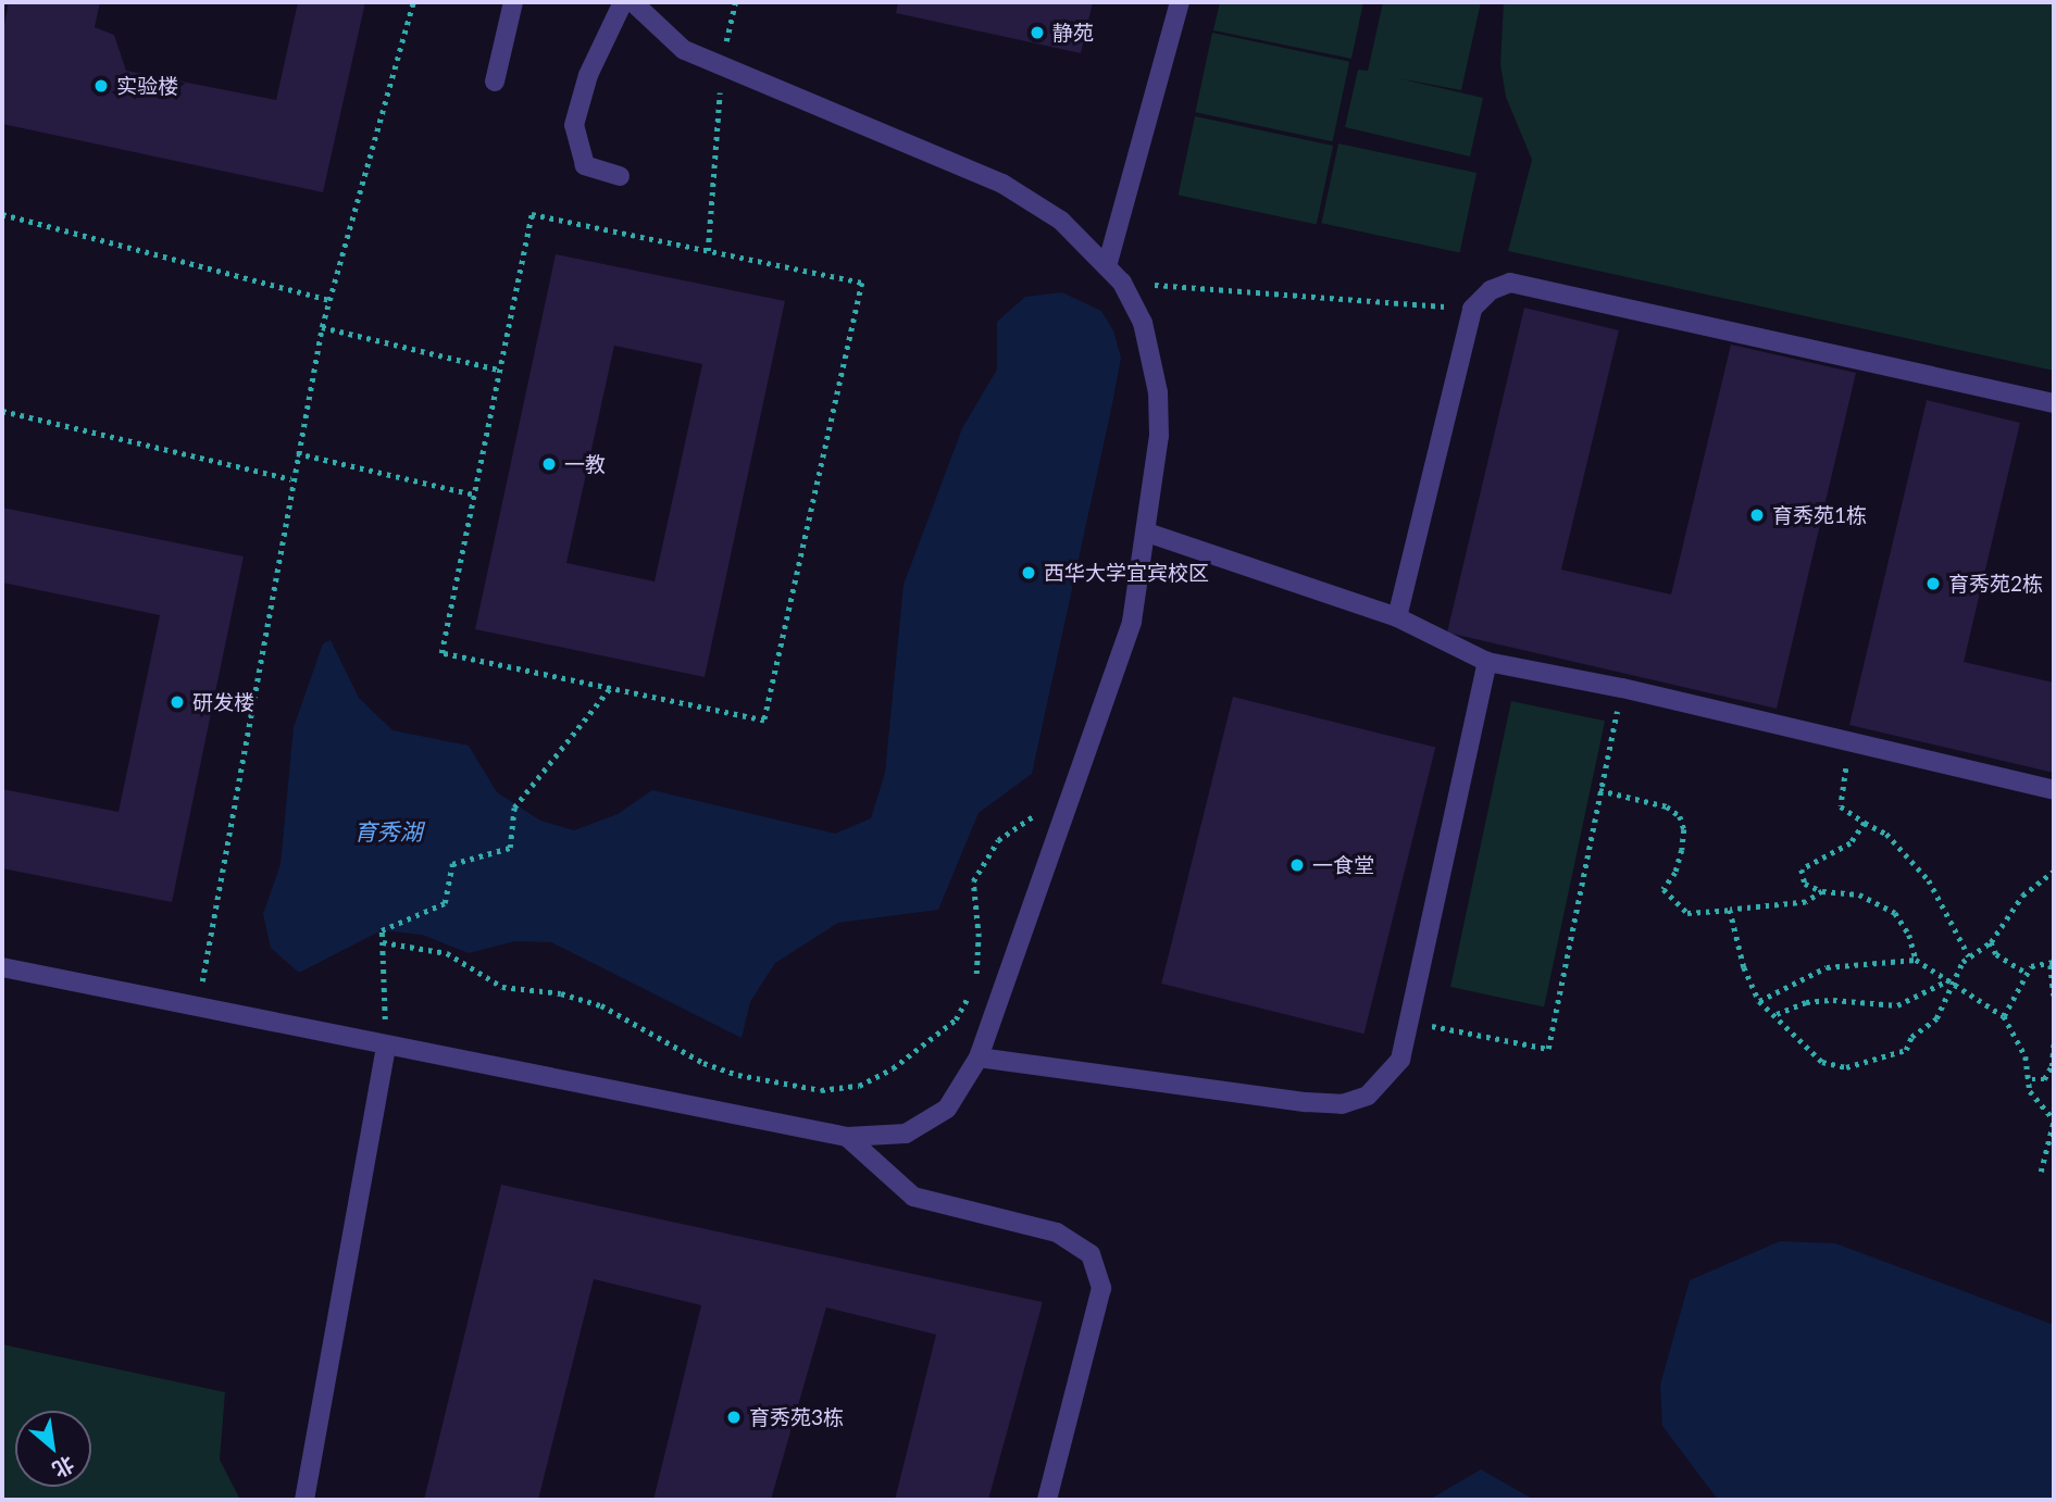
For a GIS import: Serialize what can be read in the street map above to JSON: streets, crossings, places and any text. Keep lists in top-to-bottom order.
{
  "water": ["育秀湖"],
  "places": [
    "静苑",
    "实验楼",
    "一教",
    "育秀苑1栋",
    "西华大学宜宾校区",
    "育秀苑2栋",
    "研发楼",
    "一食堂",
    "育秀苑3栋"
  ],
  "north": "bottom right"
}
